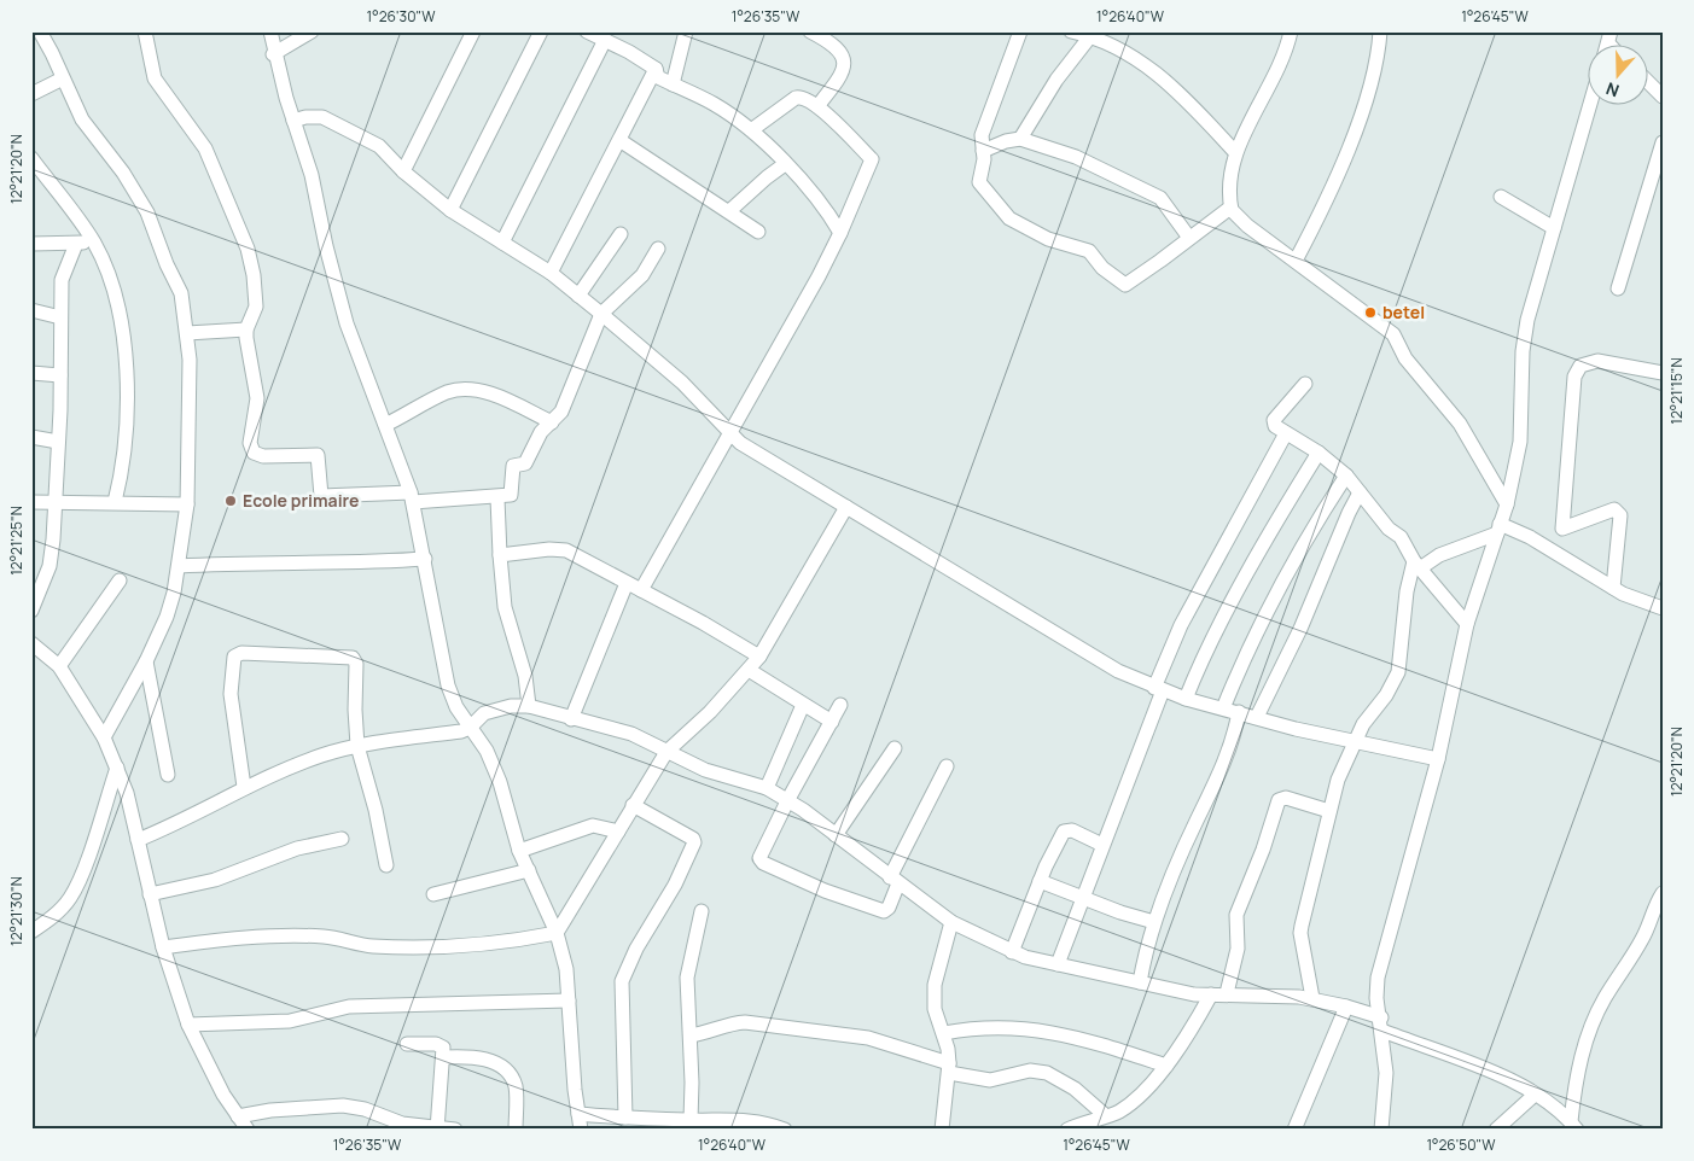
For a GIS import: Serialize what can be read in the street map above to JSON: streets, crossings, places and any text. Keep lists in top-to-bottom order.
{
  "places": ["betel", "Ecole primaire"],
  "north": "bottom",
  "coordinates": [
    "1°26'30\"W",
    "1°26'35\"W",
    "1°26'40\"W",
    "1°26'45\"W",
    "12°21'20\"N",
    "12°21'15\"N",
    "12°21'25\"N",
    "12°21'30\"N",
    "1°26'50\"W"
  ]
}
